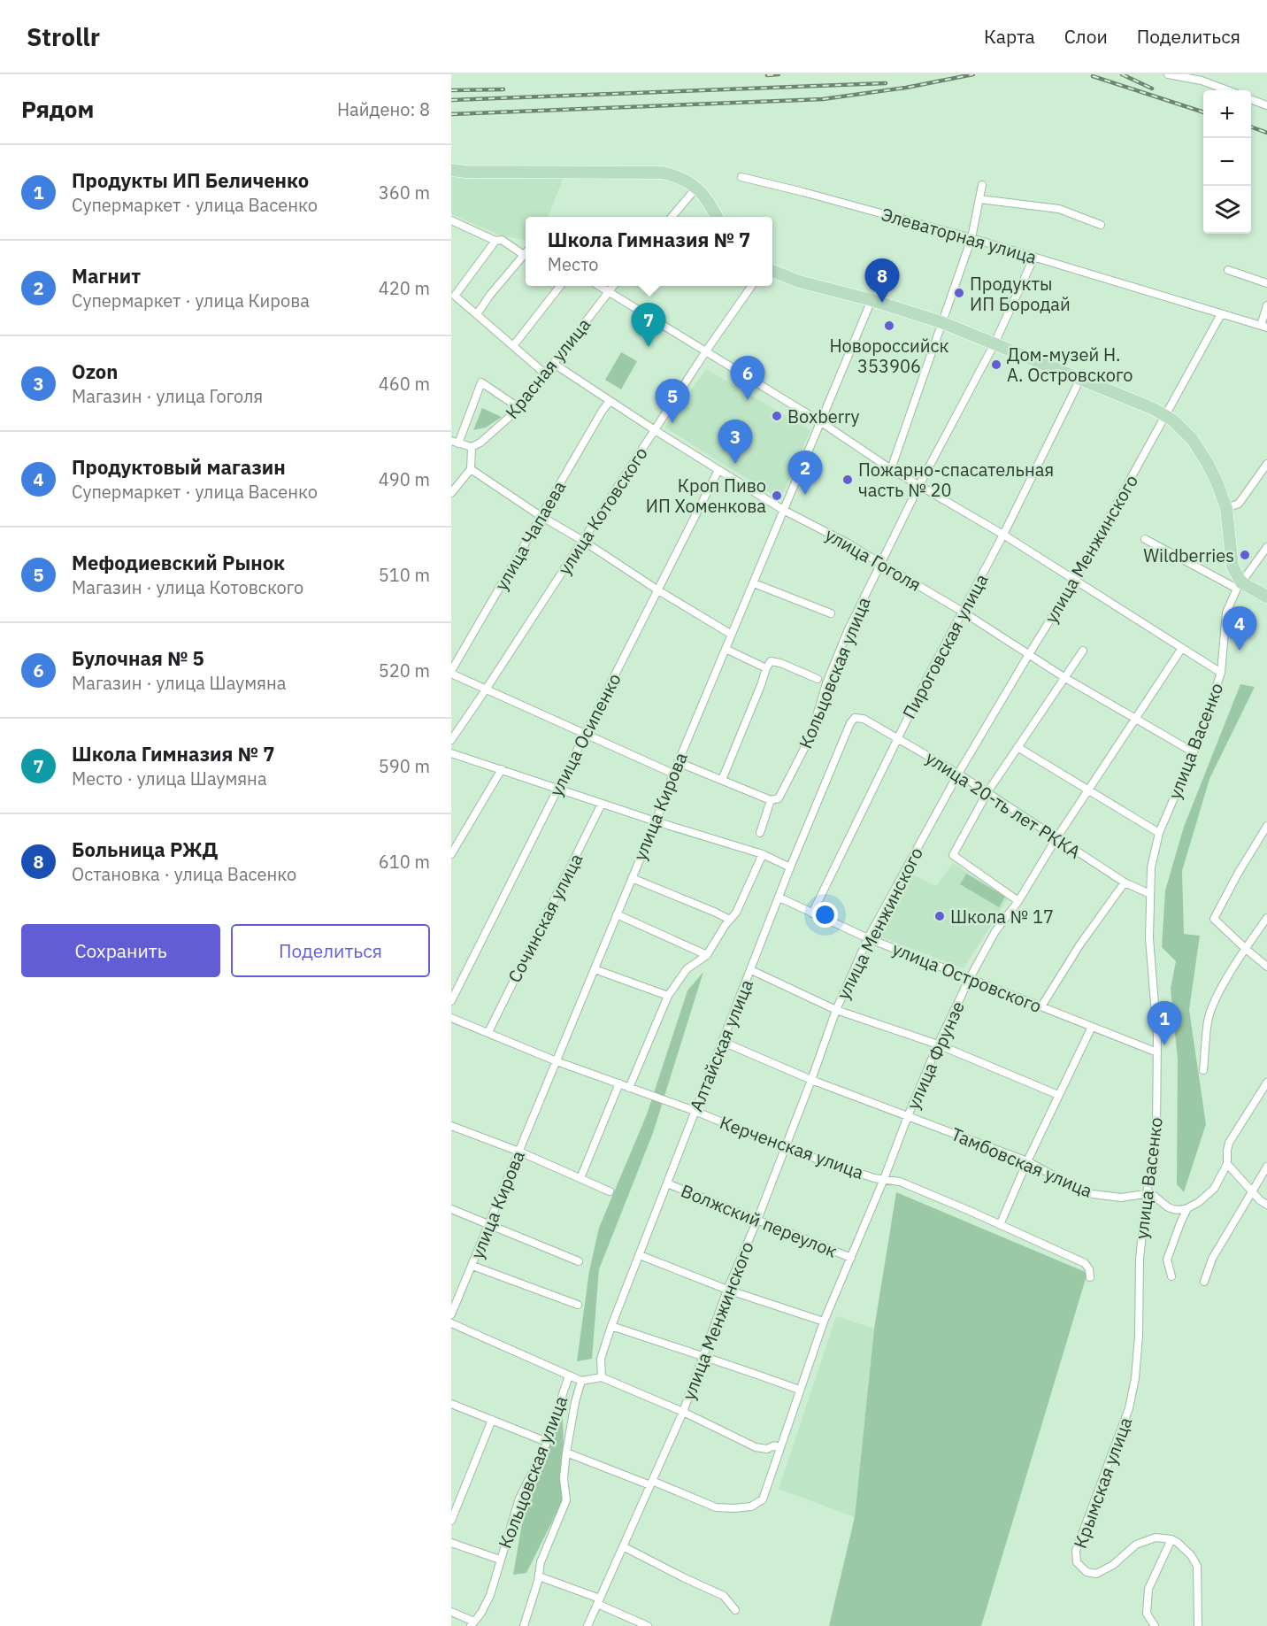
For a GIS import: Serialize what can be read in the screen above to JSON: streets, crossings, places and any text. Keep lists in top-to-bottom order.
{
  "streets": {
    "street": [
      "Элеваторная улица",
      "Красная улица",
      "улица Котовского",
      "улица Чапаева",
      "улица Менжинского",
      "улица Гоголя",
      "Пироговская улица",
      "Кольцовская улица",
      "улица Осипенко",
      "улица Васенко",
      "улица 20-ть лет РККА",
      "улица Кирова",
      "Сочинская улица",
      "улица Островского",
      "Алтайская улица",
      "улица Фрунзе",
      "Керченская улица",
      "Тамбовская улица",
      "Волжский переулок",
      "Крымская улица"
    ]
  },
  "crossings": [
    ["Элеваторная улица", "улица Менжинского"],
    ["Элеваторная улица", "Кольцовская улица"],
    ["Красная улица", "улица Гоголя"],
    ["улица Котовского", "улица Гоголя"],
    ["улица Чапаева", "улица Гоголя"],
    ["улица Менжинского", "улица Гоголя"],
    ["улица Менжинского", "улица 20-ть лет РККА"],
    ["улица Менжинского", "улица Островского"],
    ["улица Менжинского", "улица Фрунзе"],
    ["улица Менжинского", "Керченская улица"],
    ["улица Менжинского", "Тамбовская улица"],
    ["улица Менжинского", "Волжский переулок"],
    ["улица Гоголя", "Пироговская улица"],
    ["улица Гоголя", "Кольцовская улица"],
    ["улица Гоголя", "улица Осипенко"],
    ["улица Гоголя", "улица Васенко"],
    ["улица Гоголя", "улица Кирова"],
    ["улица Гоголя", "улица Фрунзе"],
    ["Пироговская улица", "улица 20-ть лет РККА"],
    ["Пироговская улица", "улица Островского"],
    ["улица Васенко", "улица 20-ть лет РККА"],
    ["улица Васенко", "улица Островского"],
    ["улица Васенко", "Тамбовская улица"],
    ["улица Васенко", "Крымская улица"],
    ["улица 20-ть лет РККА", "Алтайская улица"],
    ["улица 20-ть лет РККА", "улица Фрунзе"],
    ["улица Кирова", "Керченская улица"],
    ["Сочинская улица", "Керченская улица"],
    ["улица Островского", "Алтайская улица"],
    ["улица Островского", "улица Фрунзе"],
    ["Алтайская улица", "Керченская улица"],
    ["Алтайская улица", "Тамбовская улица"],
    ["Алтайская улица", "Волжский переулок"],
    ["улица Фрунзе", "Керченская улица"],
    ["улица Фрунзе", "Тамбовская улица"],
    ["улица Фрунзе", "Волжский переулок"]
  ],
  "places": [
    "Продукты ИП Бородай",
    "Новороссийск 353906",
    "Дом-музей Н. А. Островского",
    "Boxberry",
    "Пожарно-спасательная часть № 20",
    "Кроп Пиво ИП Хоменкова",
    "Wildberries",
    "Школа № 17"
  ],
  "page": {
    "header": "Strollr",
    "nav": ["Карта", "Слои", "Поделиться"],
    "heading": ["Рядом", "Найдено: 8"],
    "map_buttons": ["+", "−"],
    "list": [
      {
        "mark": "1",
        "name": "Продукты ИП Беличенко",
        "note": "Супермаркет · улица Васенко",
        "value": "360 m"
      },
      {
        "mark": "2",
        "name": "Магнит",
        "note": "Супермаркет · улица Кирова",
        "value": "420 m"
      },
      {
        "mark": "3",
        "name": "Ozon",
        "note": "Магазин · улица Гоголя",
        "value": "460 m"
      },
      {
        "mark": "4",
        "name": "Продуктовый магазин",
        "note": "Супермаркет · улица Васенко",
        "value": "490 m"
      },
      {
        "mark": "5",
        "name": "Мефодиевский Рынок",
        "note": "Магазин · улица Котовского",
        "value": "510 m"
      },
      {
        "mark": "6",
        "name": "Булочная № 5",
        "note": "Магазин · улица Шаумяна",
        "value": "520 m"
      },
      {
        "mark": "7",
        "name": "Школа Гимназия № 7",
        "note": "Место · улица Шаумяна",
        "value": "590 m"
      },
      {
        "mark": "8",
        "name": "Больница РЖД",
        "note": "Остановка · улица Васенко",
        "value": "610 m"
      }
    ],
    "popup": ["Школа Гимназия № 7", "Место"],
    "pins": [
      "8",
      "7",
      "6",
      "5",
      "3",
      "2",
      "4",
      "1"
    ],
    "buttons": ["Сохранить", "Поделиться"]
  }
}
